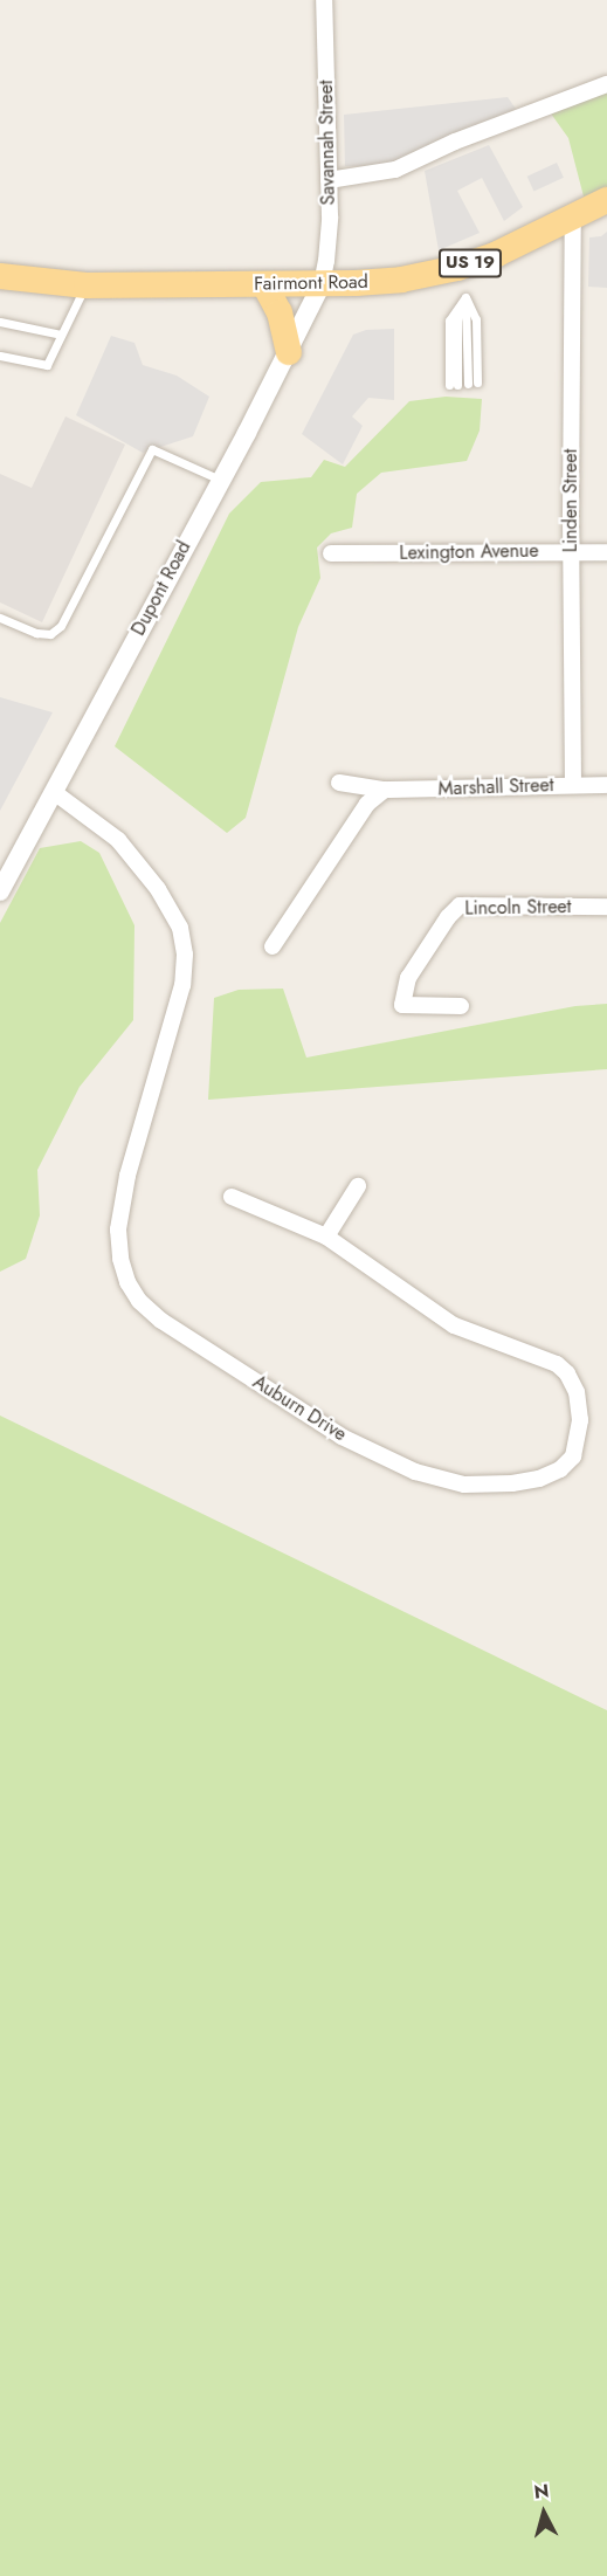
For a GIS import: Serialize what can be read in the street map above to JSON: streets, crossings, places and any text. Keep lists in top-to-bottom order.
{
  "streets": {
    "main road": ["US 19", "Fairmont Road"],
    "street": [
      "Savannah Street",
      "Linden Street",
      "Lexington Avenue",
      "Dupont Road",
      "Marshall Street",
      "Lincoln Street",
      "Auburn Drive"
    ]
  },
  "crossings": [
    ["Savannah Street", "Fairmont Road"],
    ["Savannah Street", "Dupont Road"],
    ["Fairmont Road", "Linden Street"],
    ["Fairmont Road", "Dupont Road"],
    ["Linden Street", "Lexington Avenue"],
    ["Linden Street", "Marshall Street"],
    ["Dupont Road", "Auburn Drive"]
  ],
  "north": "top"
}
